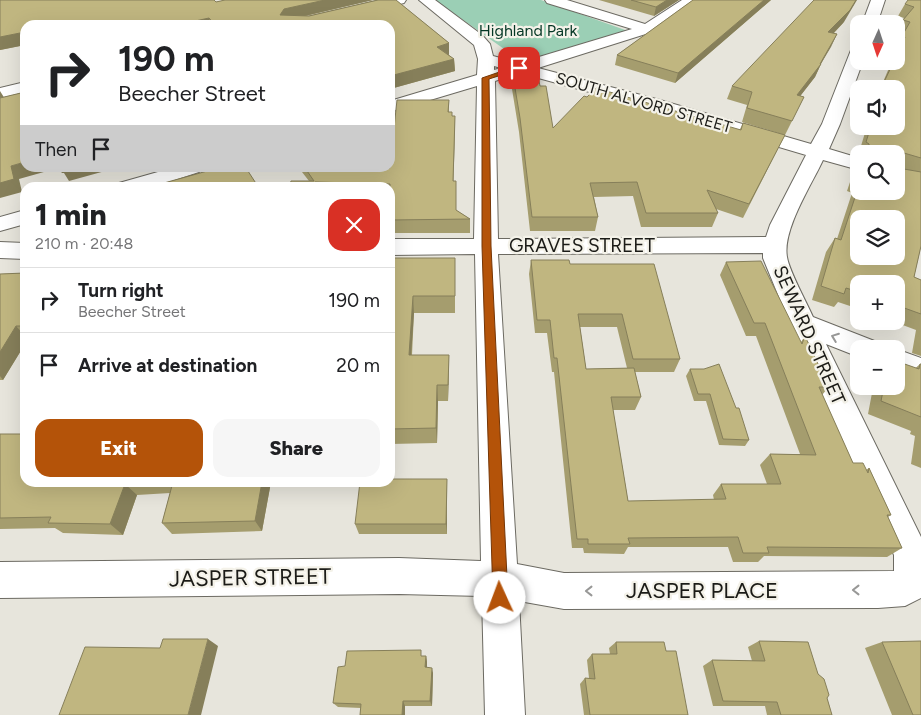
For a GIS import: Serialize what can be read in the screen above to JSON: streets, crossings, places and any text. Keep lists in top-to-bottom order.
{
  "streets": {
    "street": [
      "SOUTH ALVORD STREET",
      "GRAVES STREET",
      "SEWARD STREET",
      "JASPER STREET",
      "JASPER PLACE"
    ]
  },
  "crossings": [
    ["SOUTH ALVORD STREET", "SEWARD STREET"],
    ["GRAVES STREET", "SEWARD STREET"],
    ["SEWARD STREET", "JASPER PLACE"],
    ["JASPER STREET", "JASPER PLACE"]
  ],
  "one_way": ["JASPER PLACE"],
  "parks": ["Highland Park"],
  "north": "bottom",
  "page": {
    "map_buttons": ["+", "−"],
    "turn": ["190 m", "Beecher Street"],
    "then": "Then",
    "heading": ["1 min", "210 m · 20:48"],
    "list": [
      {
        "name": "Turn right",
        "note": "Beecher Street",
        "value": "190 m"
      },
      {
        "name": "Arrive at destination",
        "value": "20 m"
      }
    ],
    "buttons": ["Exit", "Share"]
  }
}
